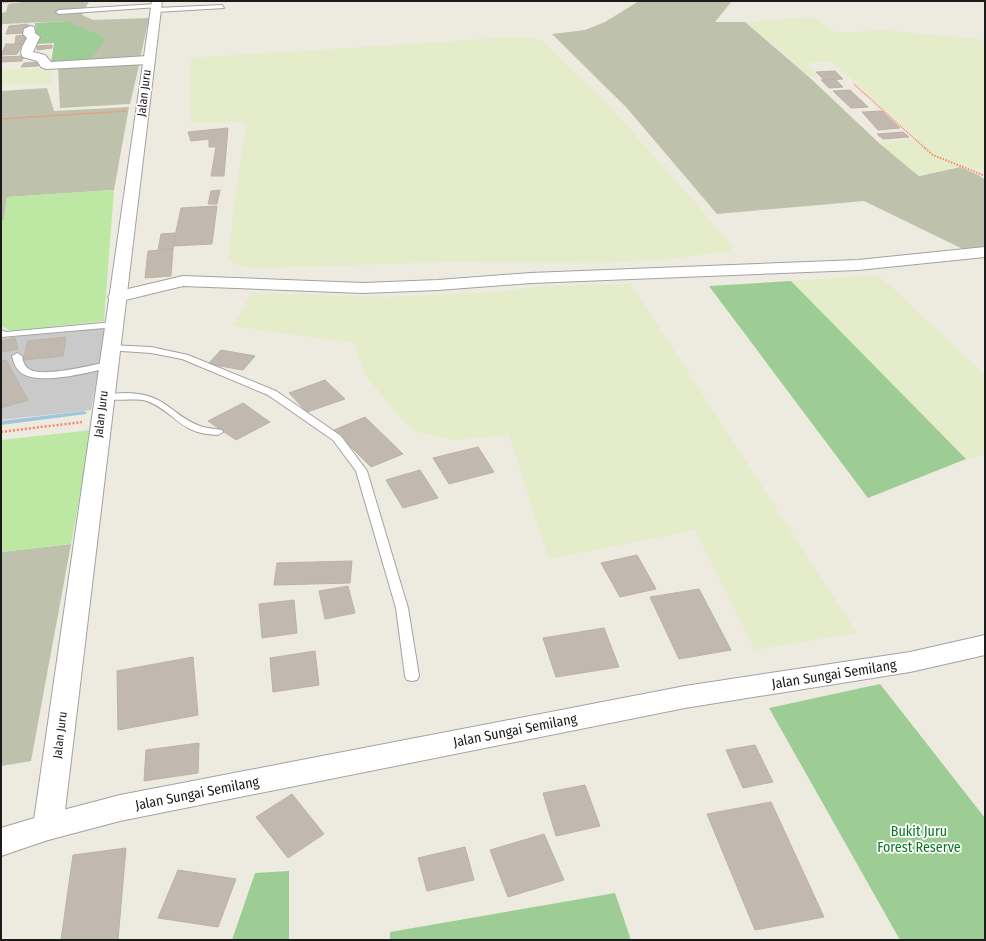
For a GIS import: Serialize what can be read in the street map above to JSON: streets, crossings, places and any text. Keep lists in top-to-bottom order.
{
  "streets": {
    "street": ["Jalan Juru", "Jalan Sungai Semilang"]
  },
  "crossings": [
    ["Jalan Juru", "Jalan Sungai Semilang"]
  ],
  "parks": ["Bukit Juru Forest Reserve"]
}
